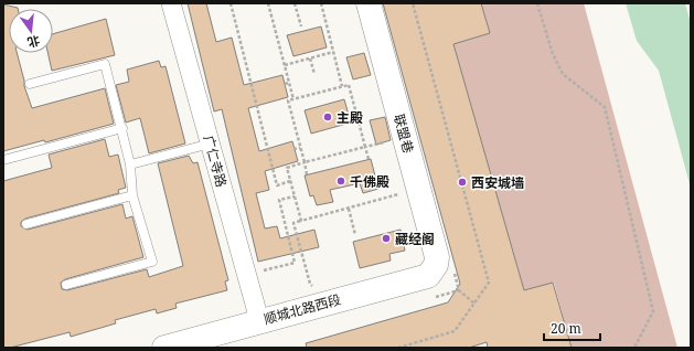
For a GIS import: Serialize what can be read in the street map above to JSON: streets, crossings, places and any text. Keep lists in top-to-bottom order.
{
  "streets": {
    "street": ["联盟巷", "广仁寺路", "顺城北路西段"]
  },
  "crossings": [
    ["联盟巷", "顺城北路西段"],
    ["广仁寺路", "顺城北路西段"]
  ],
  "places": [
    "主殿",
    "千佛殿",
    "西安城墙",
    "藏经阁"
  ],
  "scale_bar": "20 m",
  "north": "bottom"
}
